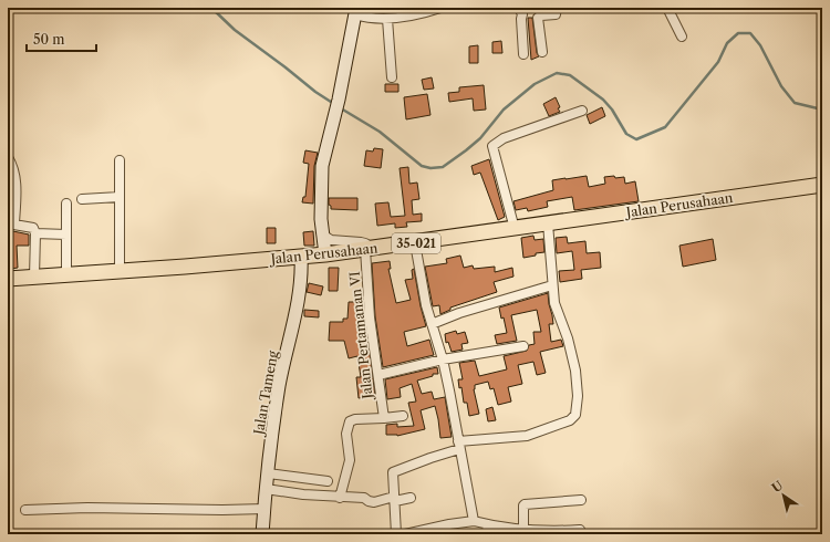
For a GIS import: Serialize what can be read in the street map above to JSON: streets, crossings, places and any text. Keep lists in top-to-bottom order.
{
  "streets": {
    "main road": ["Jalan Perusahaan", "35-021"],
    "street": ["Jalan Pertamanan VI", "Jalan Tameng"]
  },
  "crossings": [
    ["Jalan Perusahaan", "Jalan Pertamanan VI"],
    ["Jalan Perusahaan", "Jalan Tameng"]
  ],
  "scale_bar": "50 m",
  "north": "top left"
}
